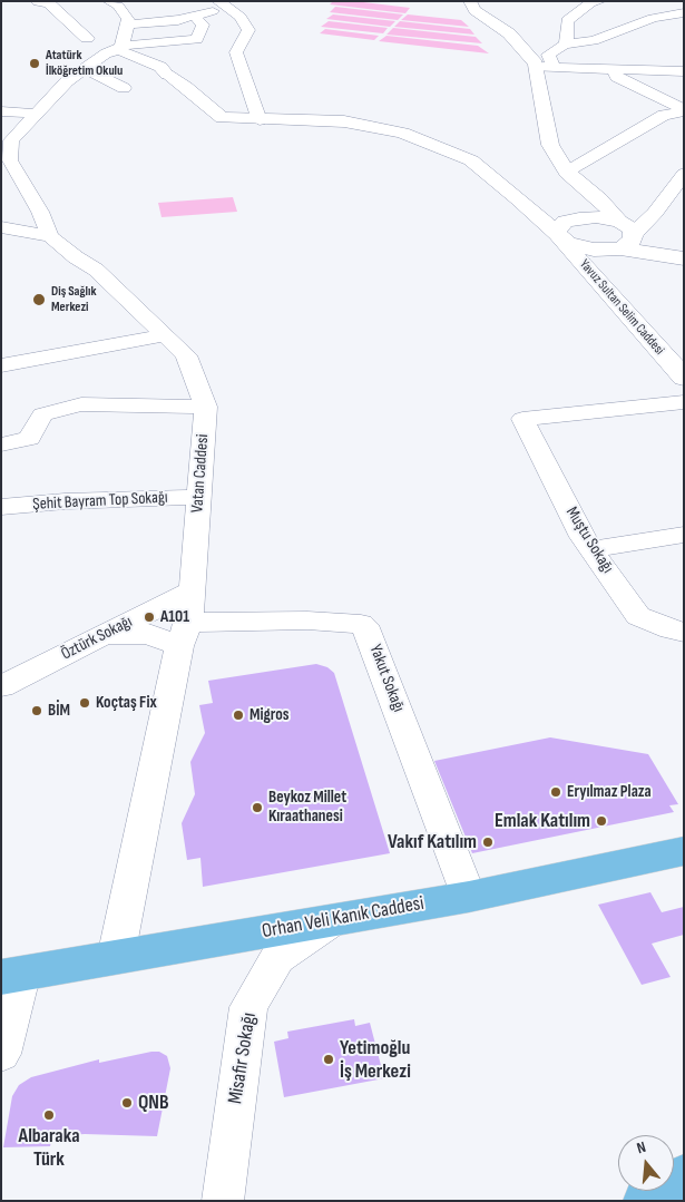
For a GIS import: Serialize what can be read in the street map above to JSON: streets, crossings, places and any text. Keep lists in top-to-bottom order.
{
  "streets": {
    "main road": ["Orhan Veli Kanık Caddesi"],
    "street": [
      "Yavuz Sultan Selim Caddesi",
      "Vatan Caddesi",
      "Şehit Bayram Top Sokağı",
      "Muştu Sokağı",
      "Öztürk Sokağı",
      "Yakut Sokağı",
      "Misafir Sokağı"
    ]
  },
  "crossings": [
    ["Vatan Caddesi", "Şehit Bayram Top Sokağı"],
    ["Vatan Caddesi", "Öztürk Sokağı"],
    ["Vatan Caddesi", "Yakut Sokağı"],
    ["Vatan Caddesi", "Orhan Veli Kanık Caddesi"],
    ["Yakut Sokağı", "Orhan Veli Kanık Caddesi"],
    ["Orhan Veli Kanık Caddesi", "Misafir Sokağı"]
  ],
  "places": [
    "Atatürk İlköğretim Okulu",
    "Diş Sağlık Merkezi",
    "A101",
    "Koçtaş Fix",
    "BİM",
    "Migros",
    "Eryılmaz Plaza",
    "Beykoz Millet Kıraathanesi",
    "Emlak Katılım",
    "Vakıf Katılım",
    "Yetimoğlu İş Merkezi",
    "QNB",
    "Albaraka Türk"
  ],
  "north": "top"
}
